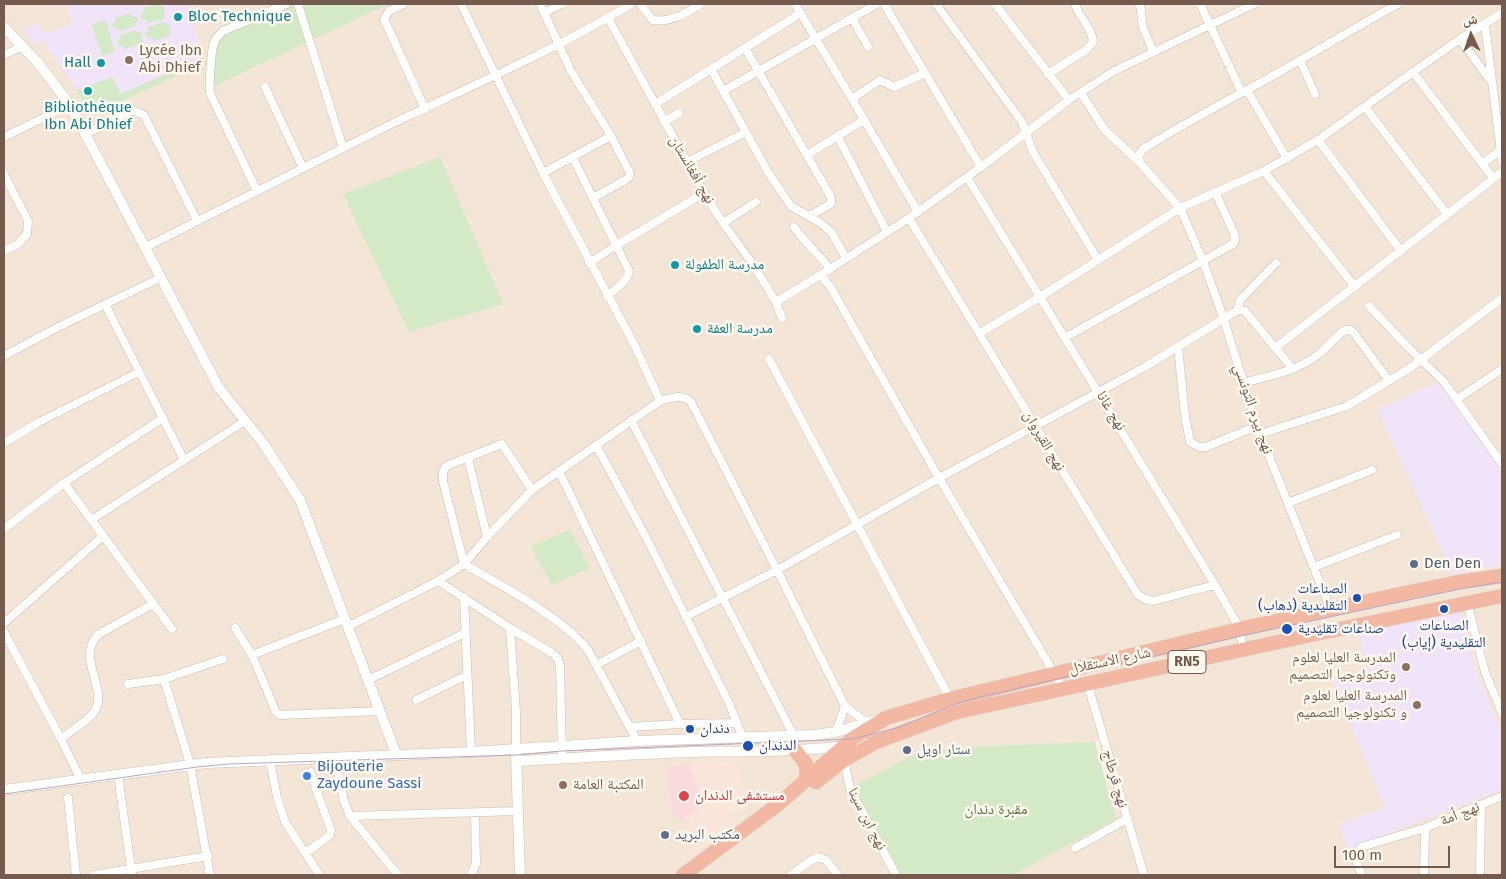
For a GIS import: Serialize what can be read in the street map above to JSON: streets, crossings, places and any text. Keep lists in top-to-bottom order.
{
  "streets": {
    "highway": ["شارع الاستقلال", "RN5"],
    "street": [
      "نهج أفغانستان",
      "نهج بيرم التونسي",
      "نهج غانا",
      "نهج القيروان",
      "نهج قرطاج",
      "نهج أمة",
      "نهج ابن سينا"
    ]
  },
  "crossings": [
    ["نهج بيرم التونسي", "شارع الاستقلال"],
    ["نهج غانا", "نهج القيروان"],
    ["نهج غانا", "شارع الاستقلال"],
    ["شارع الاستقلال", "RN5"],
    ["شارع الاستقلال", "نهج قرطاج"],
    ["شارع الاستقلال", "نهج ابن سينا"],
    ["RN5", "نهج ابن سينا"]
  ],
  "parks": ["مقبرة دندان"],
  "places": [
    "Bloc Technique",
    "Lycée Ibn Abi Dhief",
    "Hall",
    "Bibliothèque Ibn Abi Dhief",
    "مدرسة الطفولة",
    "مدرسة العفة",
    "Den Den",
    "الصناعات التقليدية (ذهاب)",
    "الصناعات التقليدية (إياب)",
    "صناعات تقليدية",
    "المدرسة العليا لعلوم وتكنولوجيا التصميم",
    "المدرسة العليا لعلوم و تكنولوجيا التصميم",
    "دندان",
    "الدندان",
    "ستار اويل",
    "Bijouterie Zaydoune Sassi",
    "المكتبة العامة",
    "مستشفى الدندان",
    "مكتب البريد"
  ],
  "scale_bar": "100 m",
  "north": "top"
}
